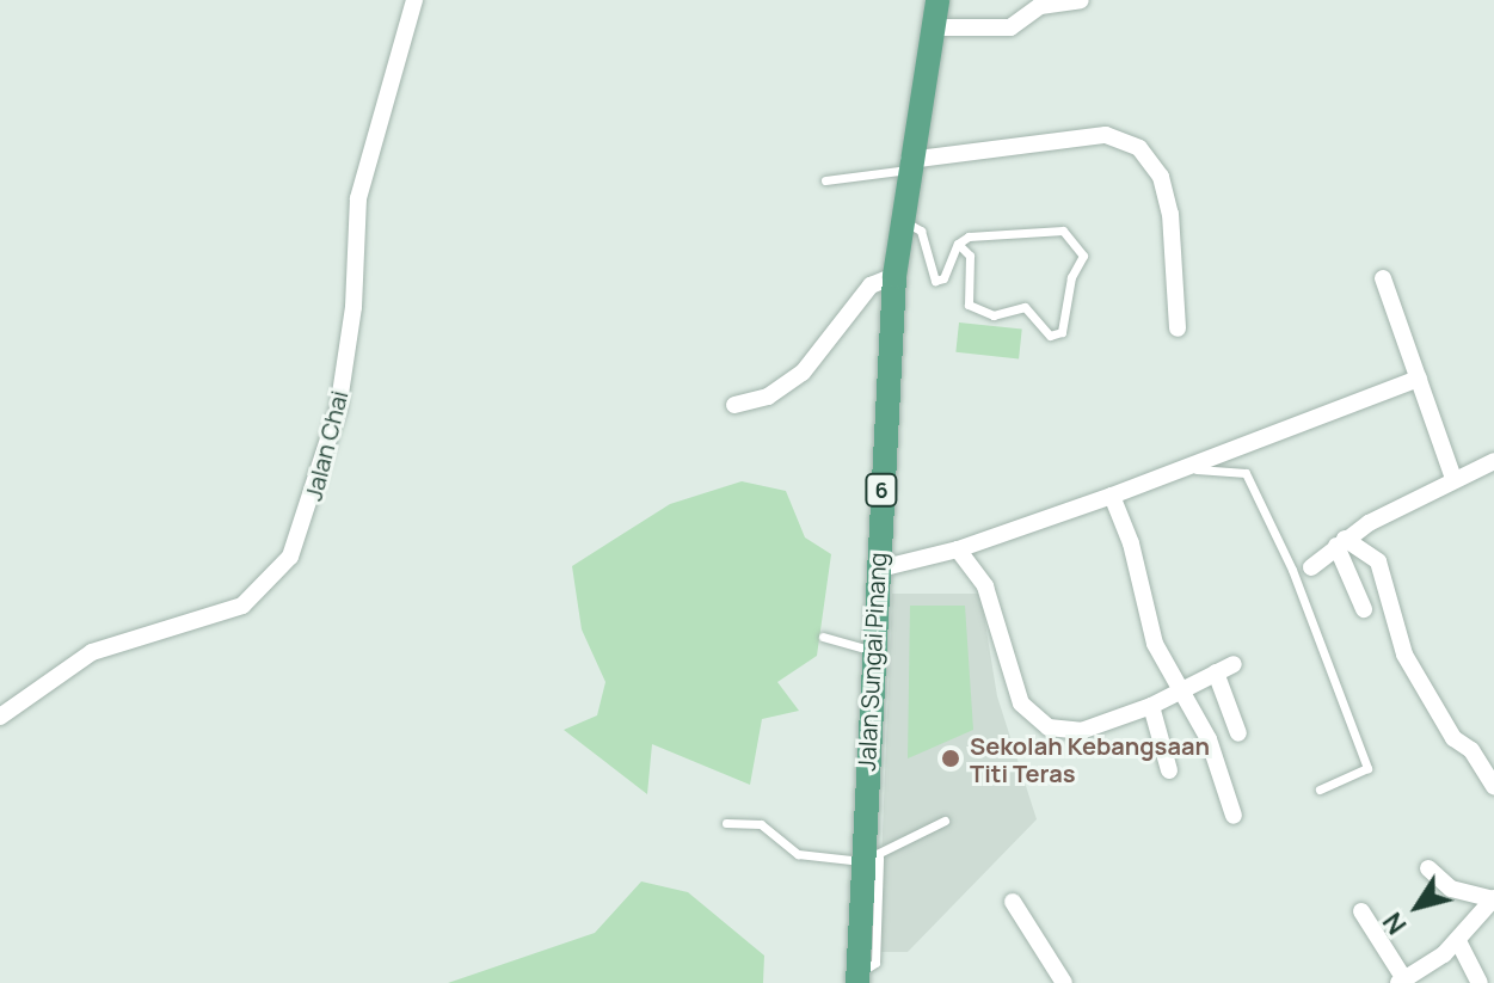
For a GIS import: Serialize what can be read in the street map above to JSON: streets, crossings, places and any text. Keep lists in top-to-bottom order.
{
  "streets": {
    "main road": ["6", "Jalan Sungai Pinang"],
    "street": ["Jalan Chai"]
  },
  "places": ["Sekolah Kebangsaan Titi Teras"],
  "north": "bottom left"
}
